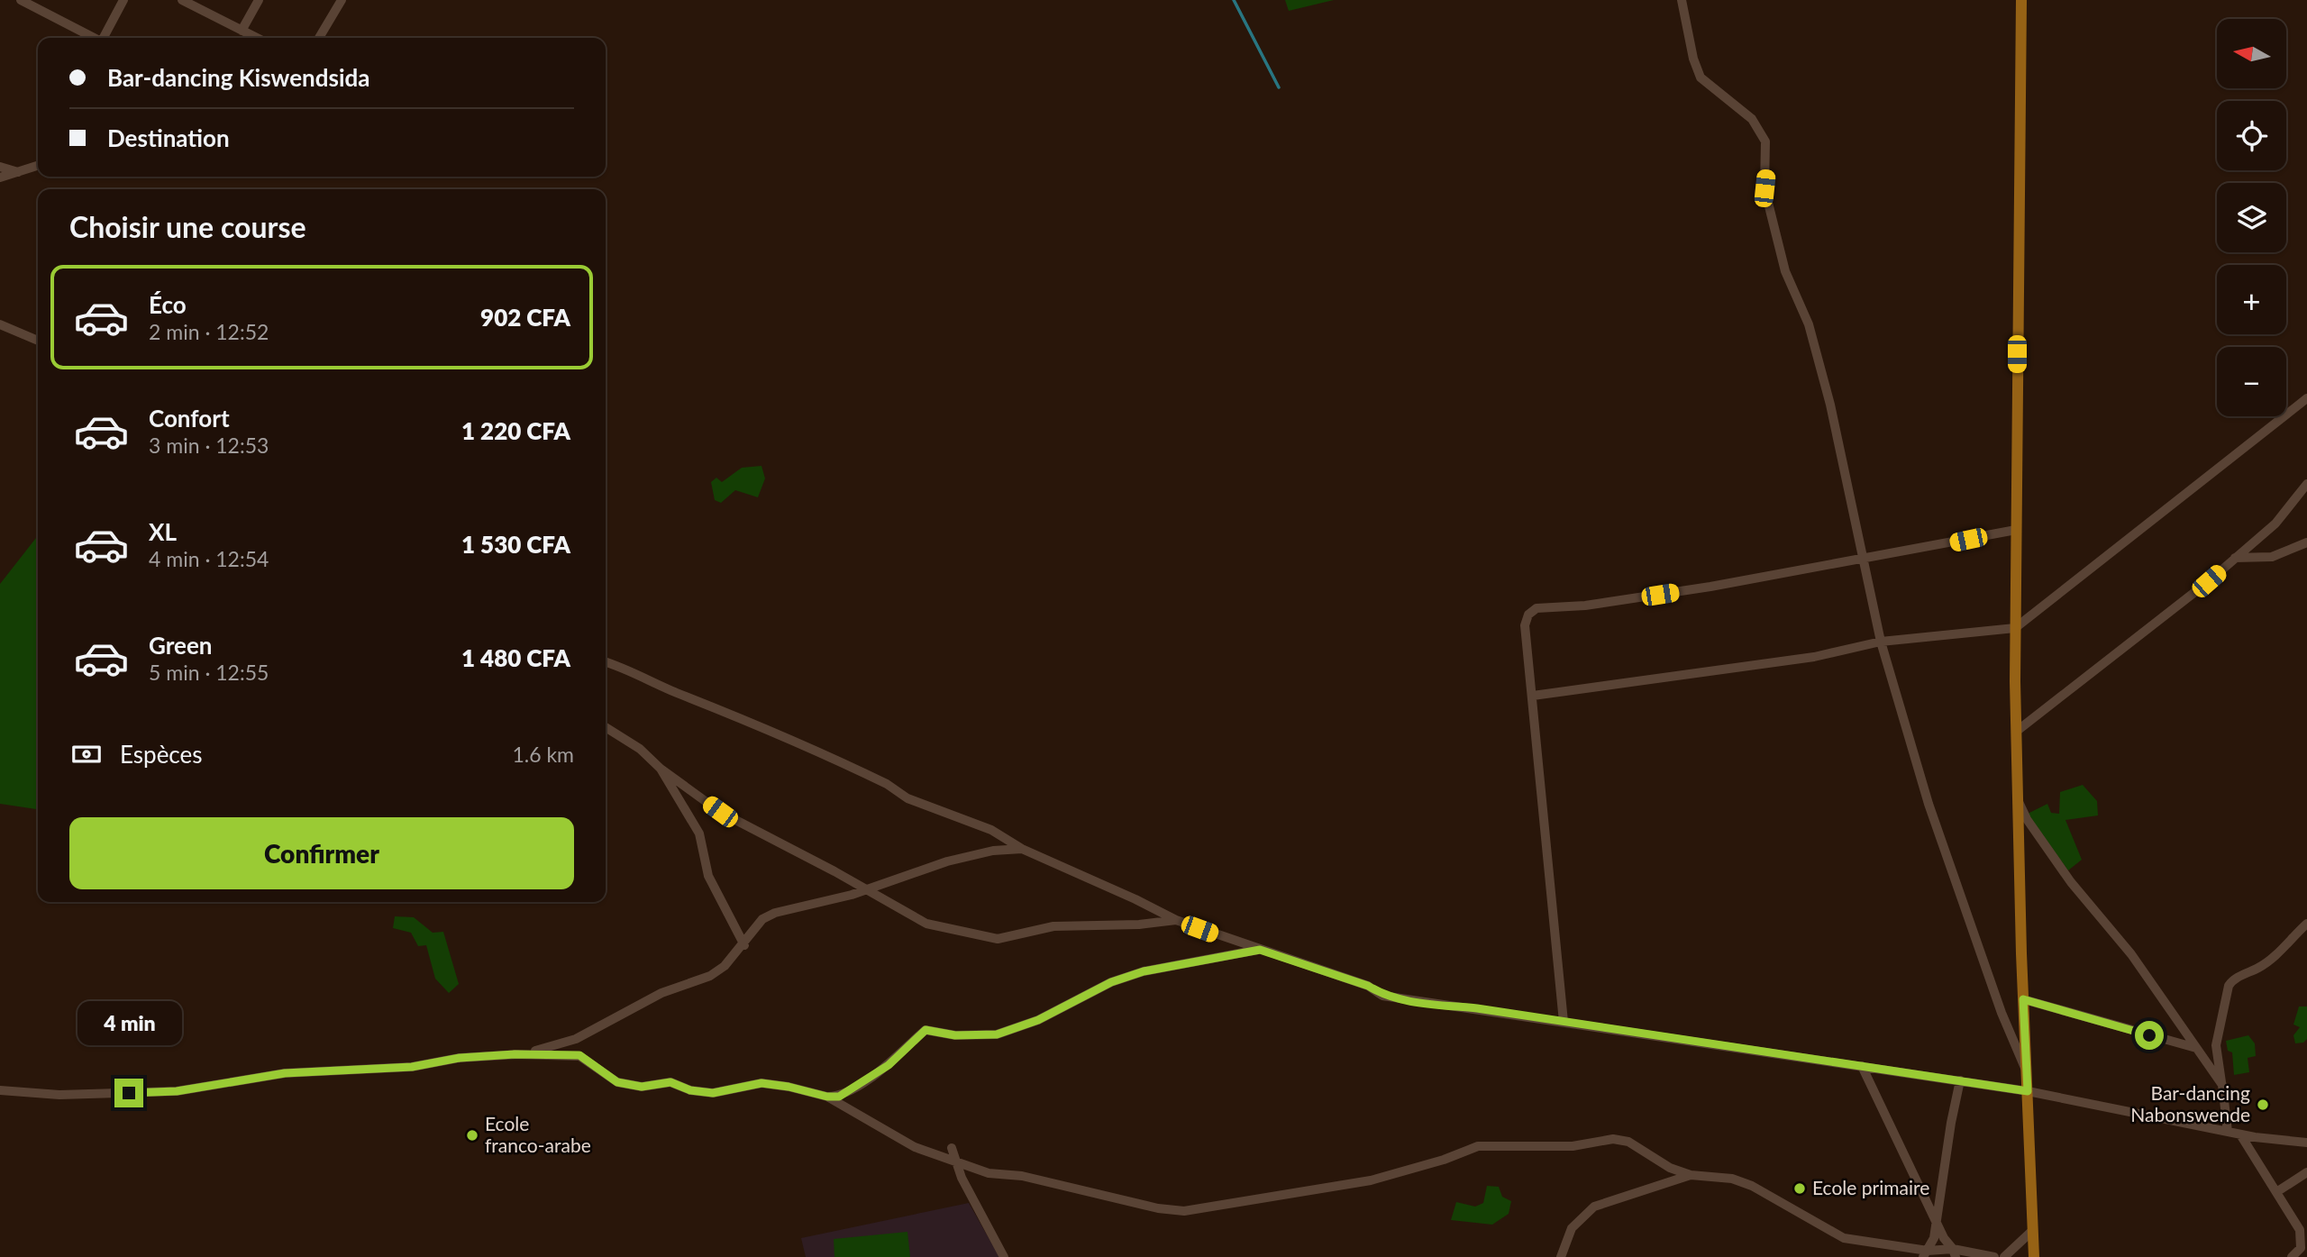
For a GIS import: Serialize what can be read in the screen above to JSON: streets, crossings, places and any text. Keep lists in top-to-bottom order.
{
  "places": ["Bar-dancing Nabonswende", "Ecole franco-arabe", "Ecole primaire"],
  "north": "left",
  "page": {
    "map_buttons": ["+", "−"],
    "banner": ["Bar-dancing Kiswendsida", "Destination"],
    "heading": "Choisir une course",
    "list": [
      {
        "name": "Éco",
        "note": "2 min · 12:52",
        "value": "902 CFA"
      },
      {
        "name": "Confort",
        "note": "3 min · 12:53",
        "value": "1 220 CFA"
      },
      {
        "name": "XL",
        "note": "4 min · 12:54",
        "value": "1 530 CFA"
      },
      {
        "name": "Green",
        "note": "5 min · 12:55",
        "value": "1 480 CFA"
      }
    ],
    "pay": ["Espèces", "1.6 km"],
    "buttons": "Confirmer",
    "bubble": "4 min"
  }
}
